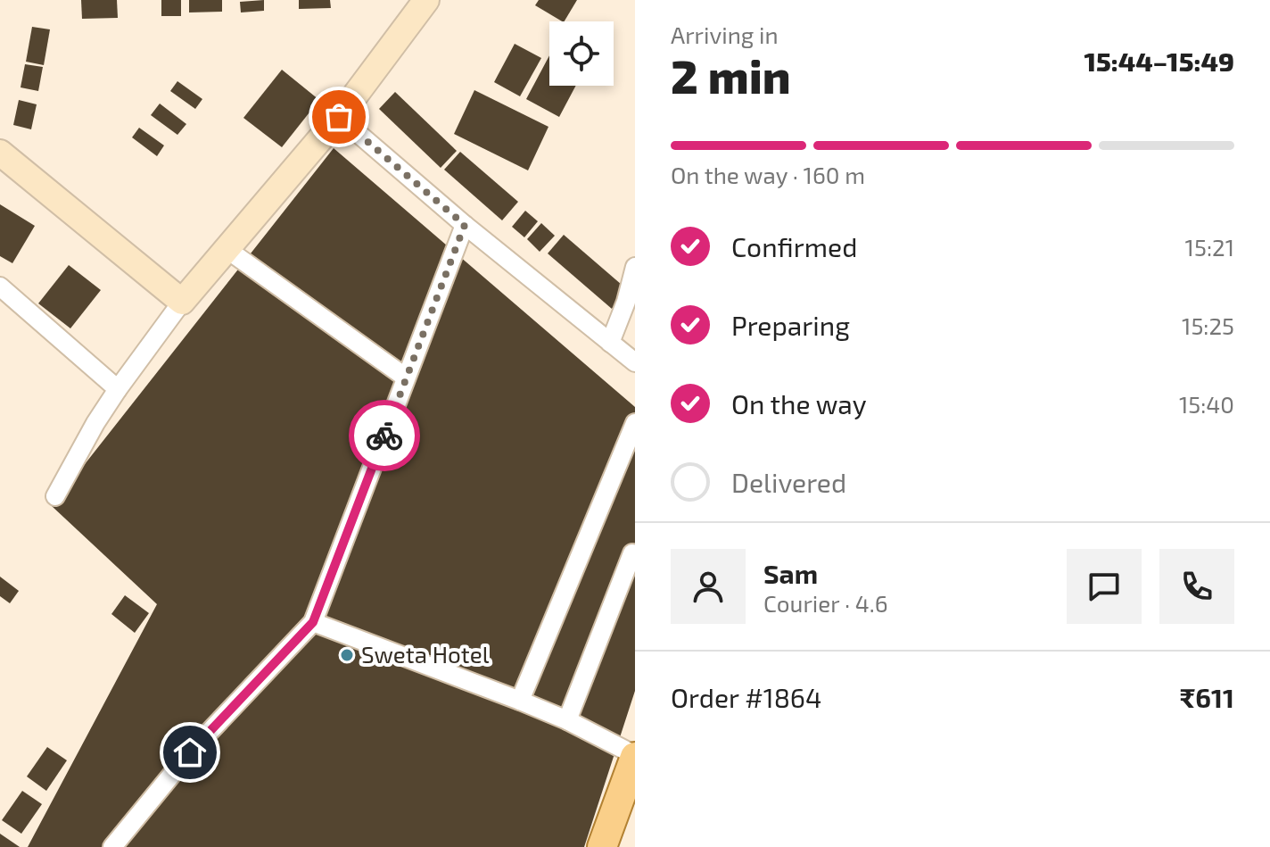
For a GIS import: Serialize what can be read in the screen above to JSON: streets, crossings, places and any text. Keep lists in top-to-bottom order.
{
  "places": ["Sweta Hotel"],
  "page": {
    "heading": ["2 min", "Arriving in", "15:44–15:49"],
    "panel": [
      "Sam",
      "Courier · 4.6",
      "Order #1864",
      "₹611"
    ],
    "bar": "On the way · 160 m",
    "list": [
      ["Confirmed", "15:21"],
      ["Preparing", "15:25"],
      ["On the way", "15:40"],
      "Delivered"
    ]
  }
}
